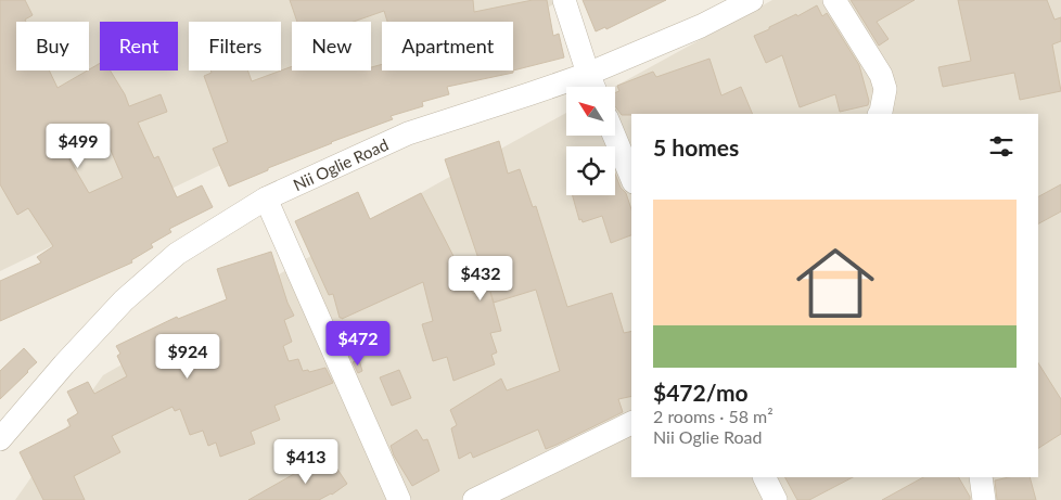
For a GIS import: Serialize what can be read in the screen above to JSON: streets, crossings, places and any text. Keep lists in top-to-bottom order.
{
  "streets": {
    "street": ["Nii Oglie Road"]
  },
  "north": "top left",
  "page": {
    "chip": [
      "Buy",
      "Rent",
      "Filters",
      "New",
      "Apartment"
    ],
    "heading": "5 homes",
    "price": [
      "$499",
      "$432",
      "$472",
      "$924",
      "$413"
    ],
    "list": [
      {
        "name": "$472/mo",
        "note": "2 rooms · 58 m² · Nii Oglie Road"
      }
    ]
  }
}
